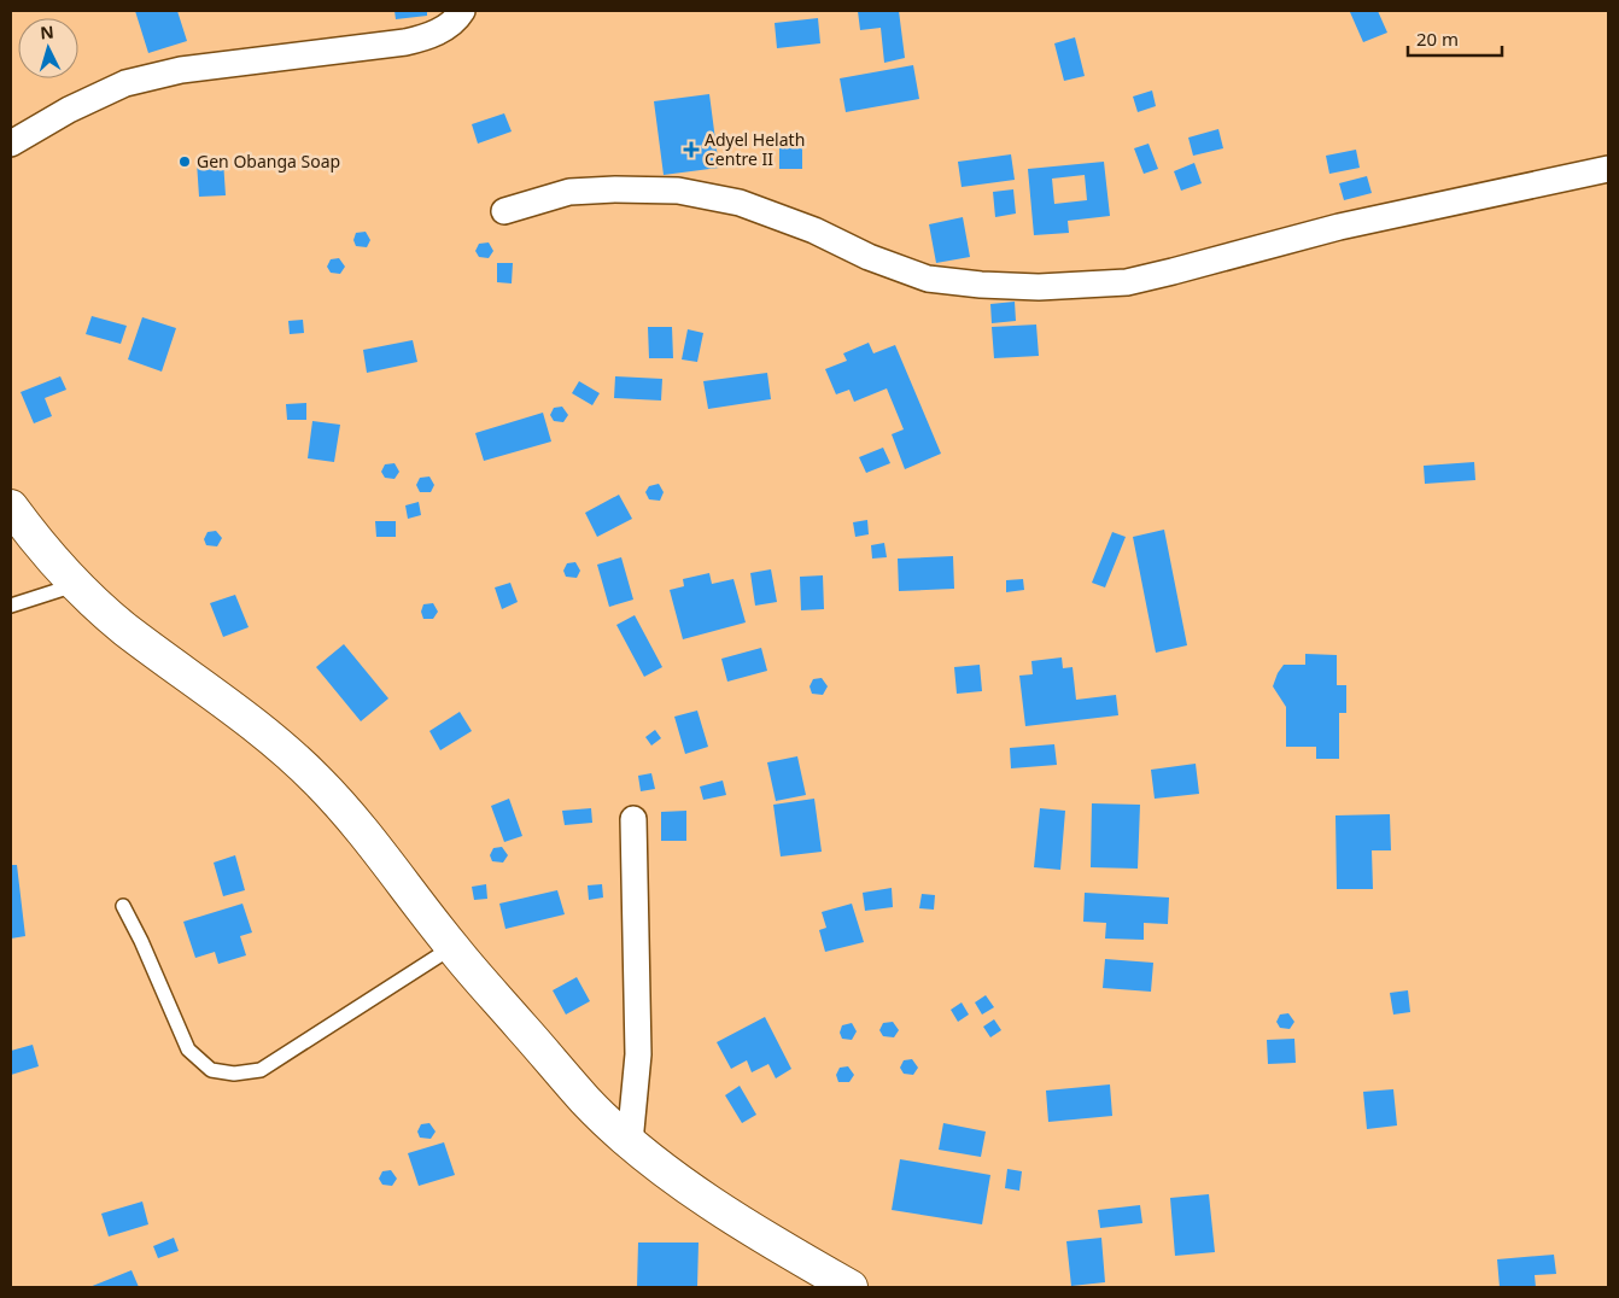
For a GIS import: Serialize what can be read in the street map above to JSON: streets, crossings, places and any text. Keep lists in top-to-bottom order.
{
  "places": {
    "health": ["Adyel Helath Centre II"],
    "other": ["Gen Obanga Soap"]
  },
  "scale_bar": "20 m",
  "north": "top"
}
